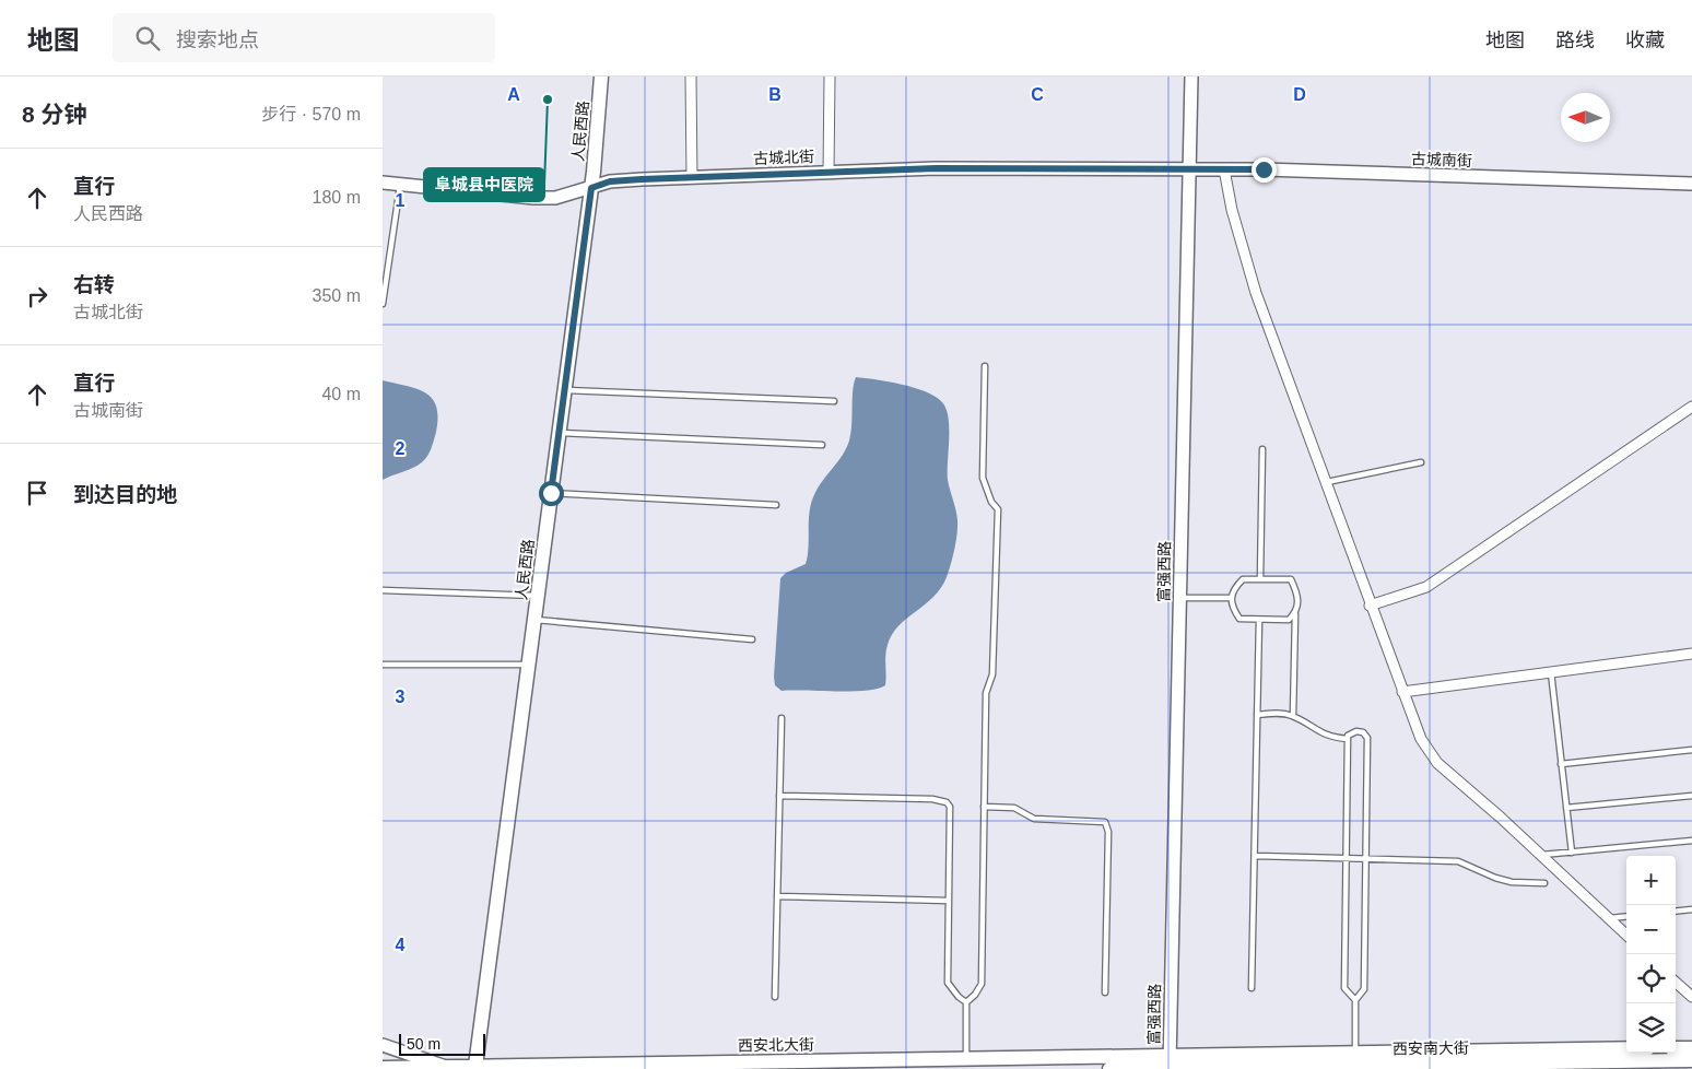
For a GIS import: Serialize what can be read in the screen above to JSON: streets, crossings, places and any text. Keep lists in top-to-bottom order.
{
  "streets": {
    "main road": ["人民西路", "西安北大街", "西安南大街"],
    "street": ["古城北街", "古城南街", "富强西路"]
  },
  "crossings": [
    ["人民西路", "古城北街"],
    ["人民西路", "西安北大街"],
    ["古城北街", "古城南街"],
    ["古城北街", "富强西路"],
    ["古城南街", "富强西路"],
    ["富强西路", "西安北大街"],
    ["富强西路", "西安南大街"],
    ["西安北大街", "西安南大街"]
  ],
  "places": ["阜城县中医院"],
  "scale_bar": "50 m",
  "north": "left",
  "page": {
    "header": "地图",
    "search": "搜索地点",
    "nav": ["地图", "路线", "收藏"],
    "heading": ["8 分钟", "步行 · 570 m"],
    "list": [
      ["直行", "人民西路", "180 m"],
      ["右转", "古城北街", "350 m"],
      ["直行", "古城南街", "40 m"],
      "到达目的地"
    ],
    "map_buttons": ["+", "−"],
    "scale": "50 m"
  },
  "grid": {
    "columns": [
      "A",
      "B",
      "C",
      "D"
    ],
    "rows": [
      "1",
      "2",
      "3",
      "4"
    ]
  }
}
